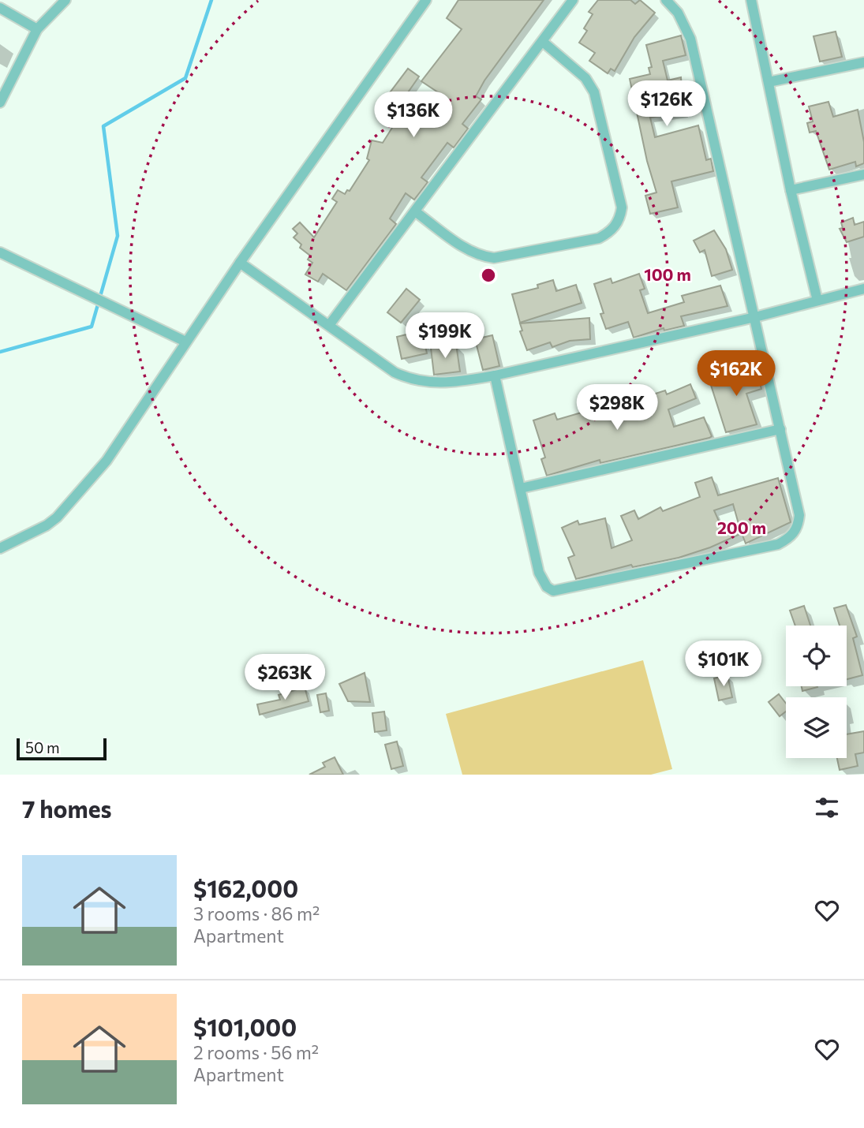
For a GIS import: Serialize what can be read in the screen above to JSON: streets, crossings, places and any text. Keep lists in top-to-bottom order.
{
  "scale_bar": "50 m",
  "page": {
    "price": [
      "$126K",
      "$136K",
      "$199K",
      "$162K",
      "$298K",
      "$101K",
      "$263K"
    ],
    "scale": "50 m",
    "heading": "7 homes",
    "list": [
      {
        "name": "$162,000",
        "note": "3 rooms · 86 m² · Apartment"
      },
      {
        "name": "$101,000",
        "note": "2 rooms · 56 m² · Apartment"
      }
    ]
  },
  "rings": ["100 m", "200 m"]
}
